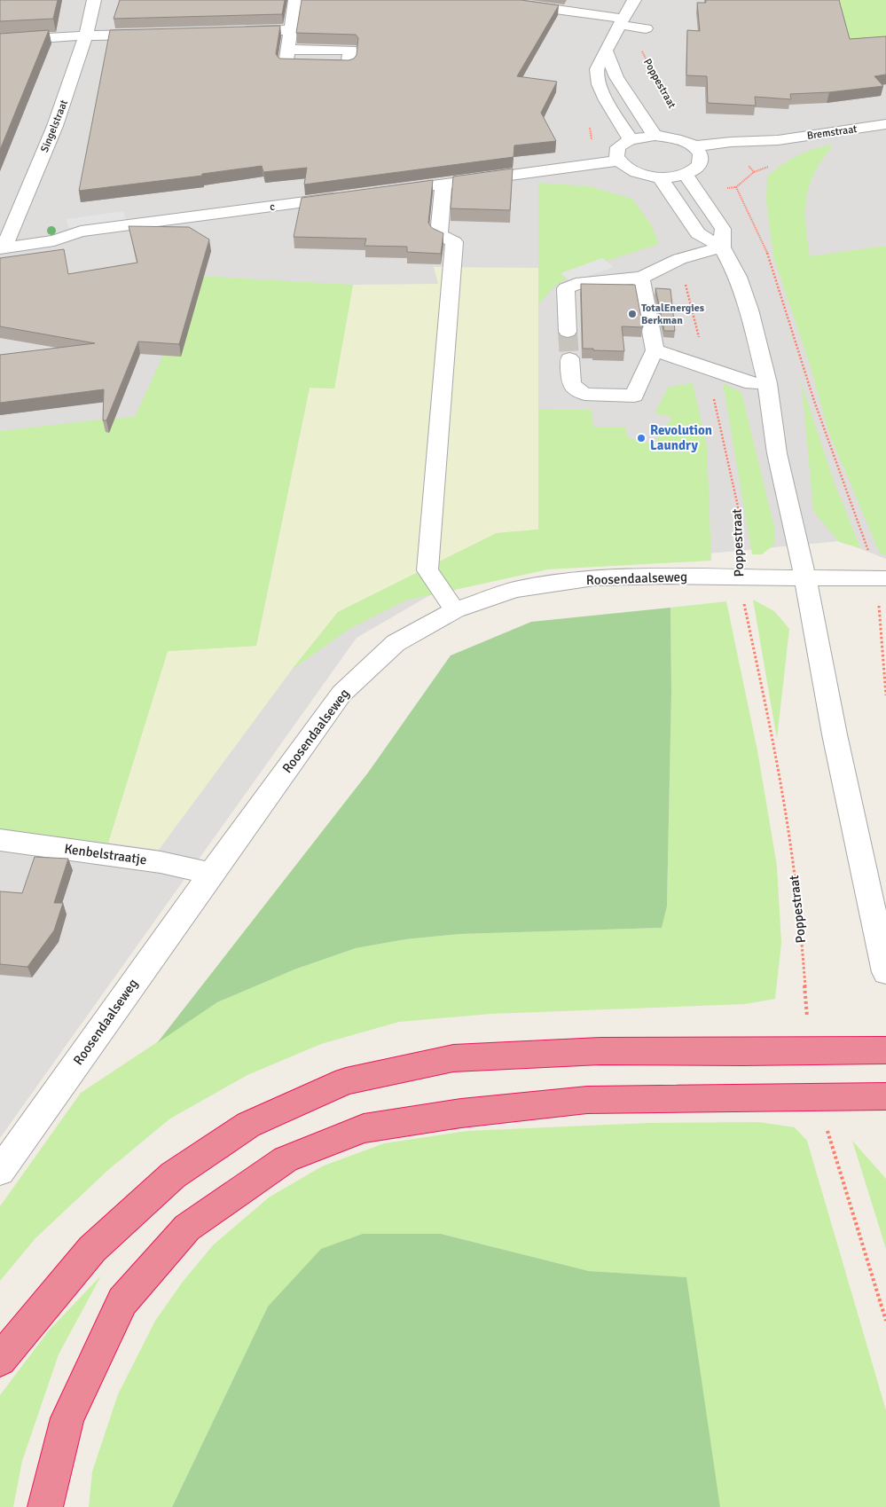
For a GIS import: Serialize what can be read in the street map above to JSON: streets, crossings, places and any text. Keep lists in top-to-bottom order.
{
  "streets": {
    "street": [
      "Singelstraat",
      "Bremstraat",
      "c",
      "Roosendaalseweg",
      "Kenbelstraatje"
    ],
    "path": ["Poppestraat"]
  },
  "crossings": [
    ["Poppestraat", "Roosendaalseweg"],
    ["Singelstraat", "c"],
    ["Roosendaalseweg", "Kenbelstraatje"]
  ],
  "places": ["TotalEnergies Berkman", "Revolution Laundry"]
}
